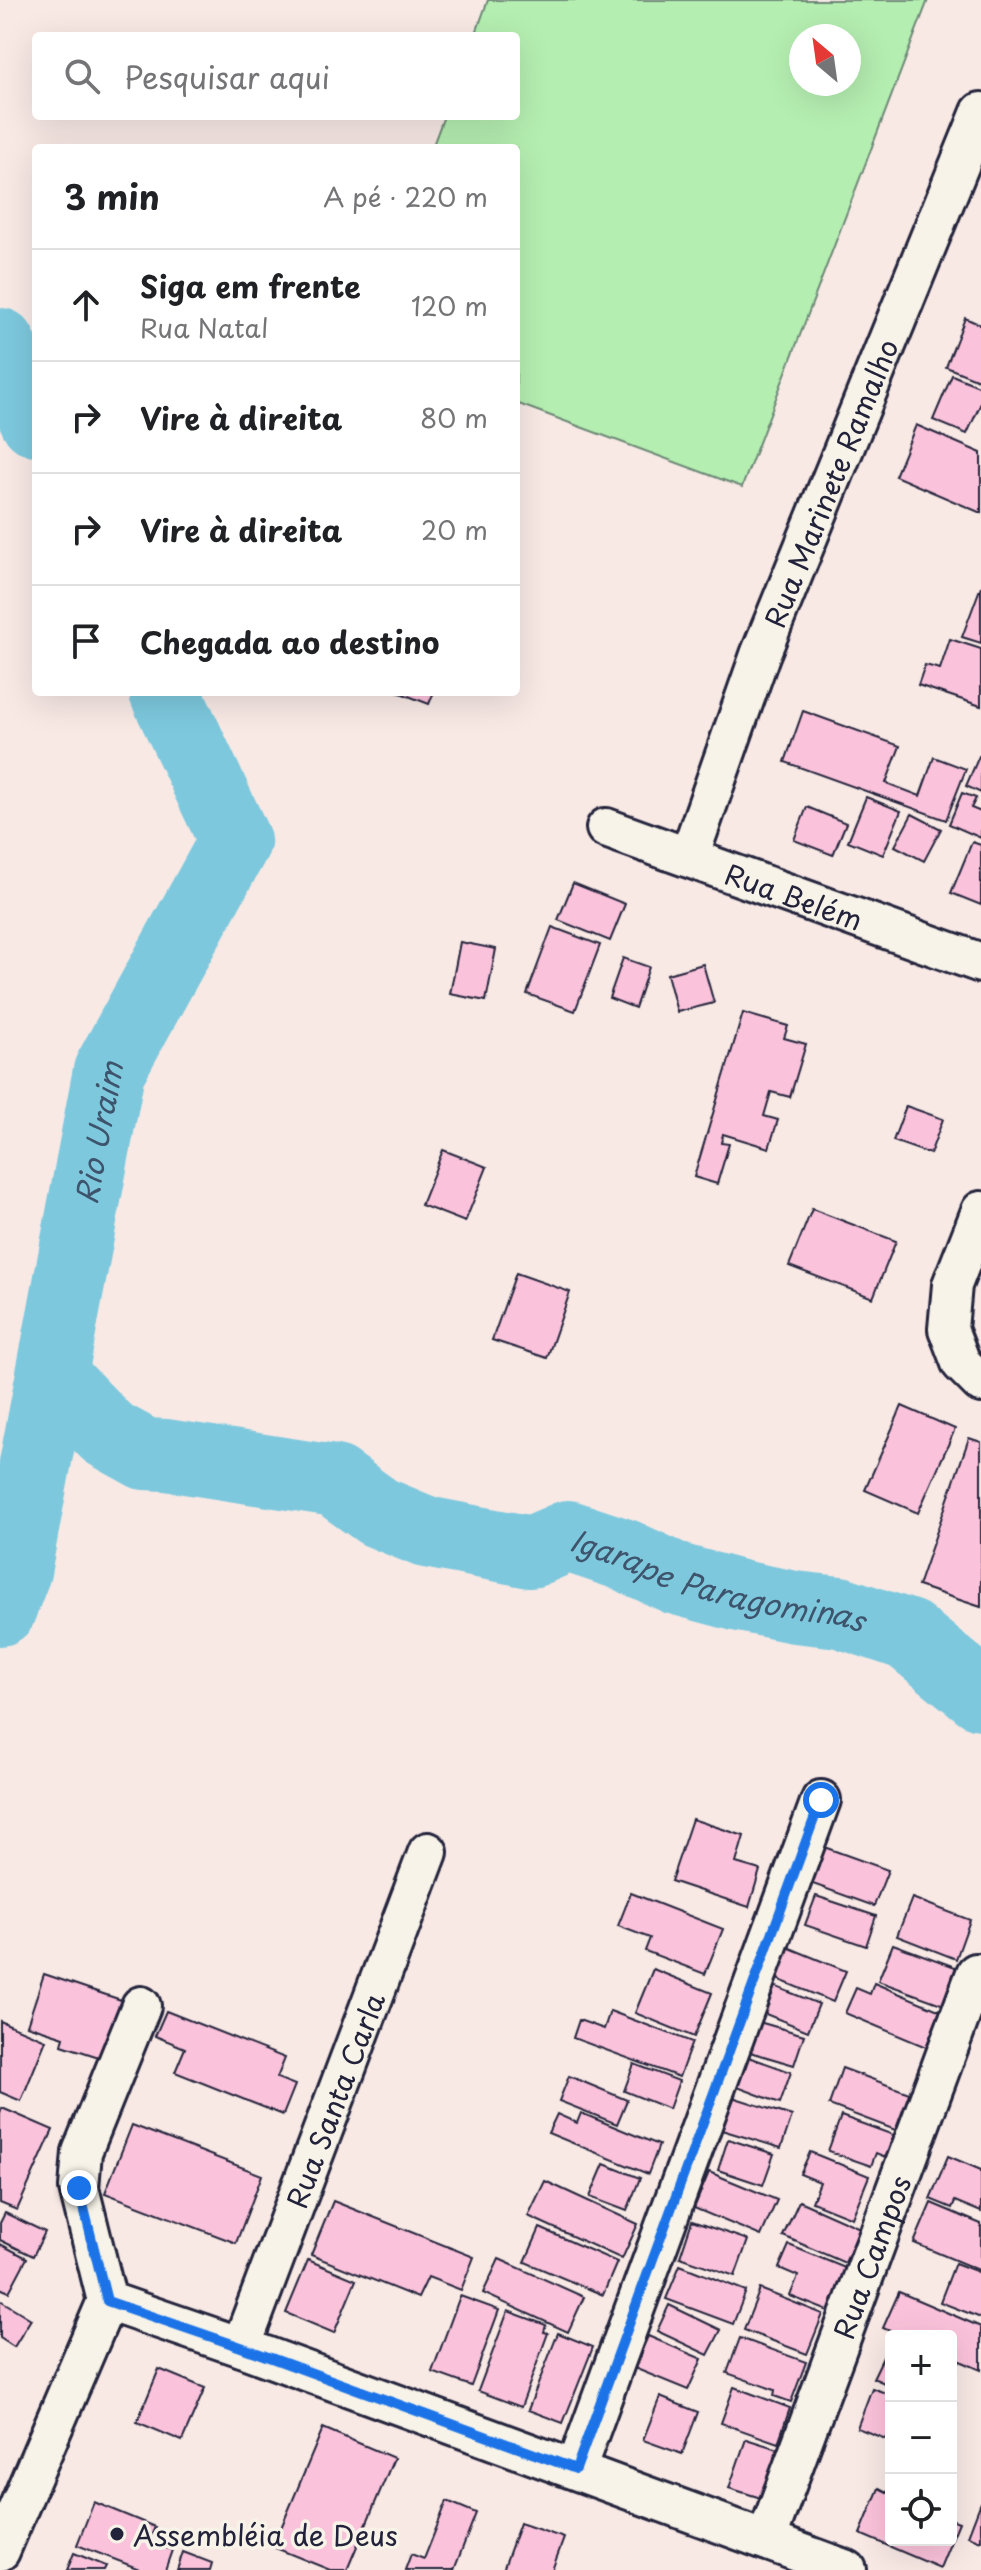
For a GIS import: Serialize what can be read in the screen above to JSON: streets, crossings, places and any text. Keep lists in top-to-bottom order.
{
  "streets": {
    "street": [
      "Rua Marinete Ramalho",
      "Rua Belém",
      "Rua Santa Carla",
      "Rua Campos"
    ]
  },
  "crossings": [
    ["Rua Marinete Ramalho", "Rua Belém"]
  ],
  "water": ["Rio Uraim", "Igarape Paragominas"],
  "places": ["Assembléia de Deus"],
  "north": "top left",
  "page": {
    "search": "Pesquisar aqui",
    "heading": ["3 min", "A pé · 220 m"],
    "list": [
      ["Siga em frente", "Rua Natal", "120 m"],
      ["Vire à direita", "80 m"],
      ["Vire à direita", "20 m"],
      "Chegada ao destino"
    ],
    "map_buttons": ["+", "−"]
  }
}
